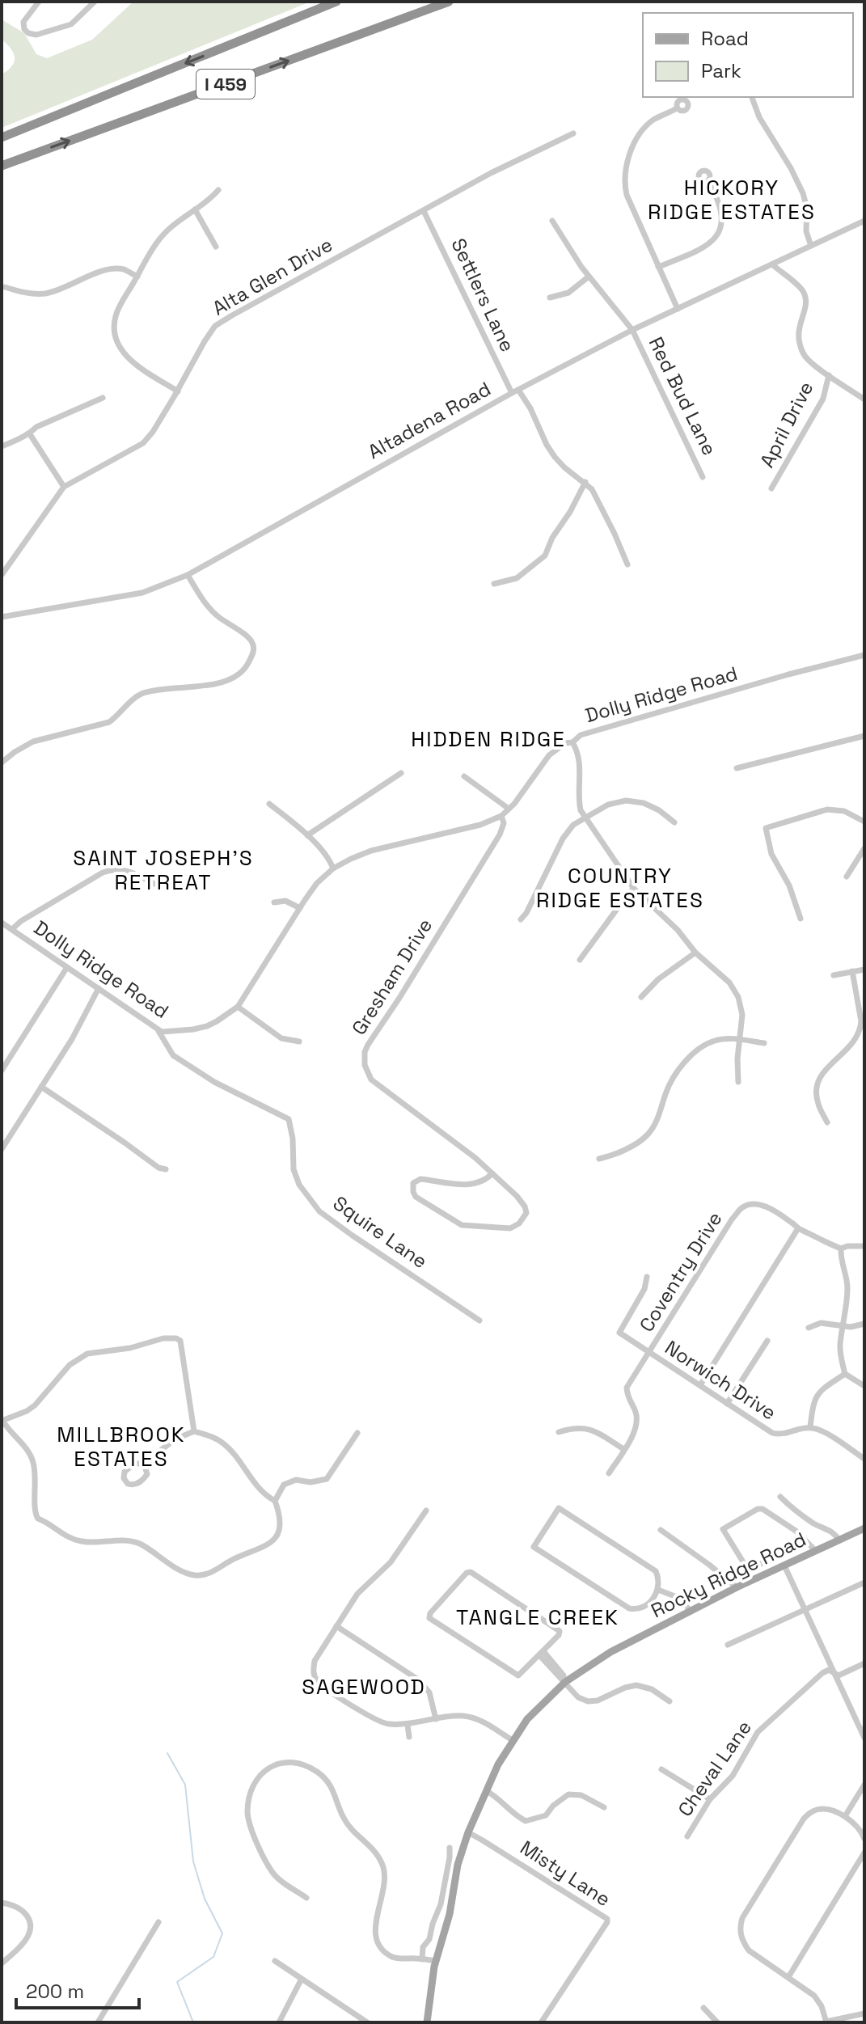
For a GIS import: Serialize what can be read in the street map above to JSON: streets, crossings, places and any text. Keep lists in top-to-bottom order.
{
  "streets": {
    "highway": ["I 459"],
    "main road": ["Rocky Ridge Road"],
    "street": [
      "Alta Glen Drive",
      "Settlers Lane",
      "Red Bud Lane",
      "Altadena Road",
      "April Drive",
      "Dolly Ridge Road",
      "Gresham Drive",
      "Squire Lane",
      "Coventry Drive",
      "Norwich Drive",
      "Cheval Lane",
      "Misty Lane"
    ]
  },
  "crossings": [
    ["Alta Glen Drive", "Settlers Lane"],
    ["Settlers Lane", "Altadena Road"],
    ["Red Bud Lane", "Altadena Road"],
    ["Dolly Ridge Road", "Gresham Drive"],
    ["Dolly Ridge Road", "Squire Lane"],
    ["Coventry Drive", "Norwich Drive"],
    ["Rocky Ridge Road", "Misty Lane"]
  ],
  "districts": [
    "HICKORY RIDGE ESTATES",
    "HIDDEN RIDGE",
    "SAINT JOSEPH'S RETREAT",
    "COUNTRY RIDGE ESTATES",
    "MILLBROOK ESTATES",
    "TANGLE CREEK",
    "SAGEWOOD"
  ],
  "legend": ["Road", "Park"],
  "scale_bar": "200 m"
}
